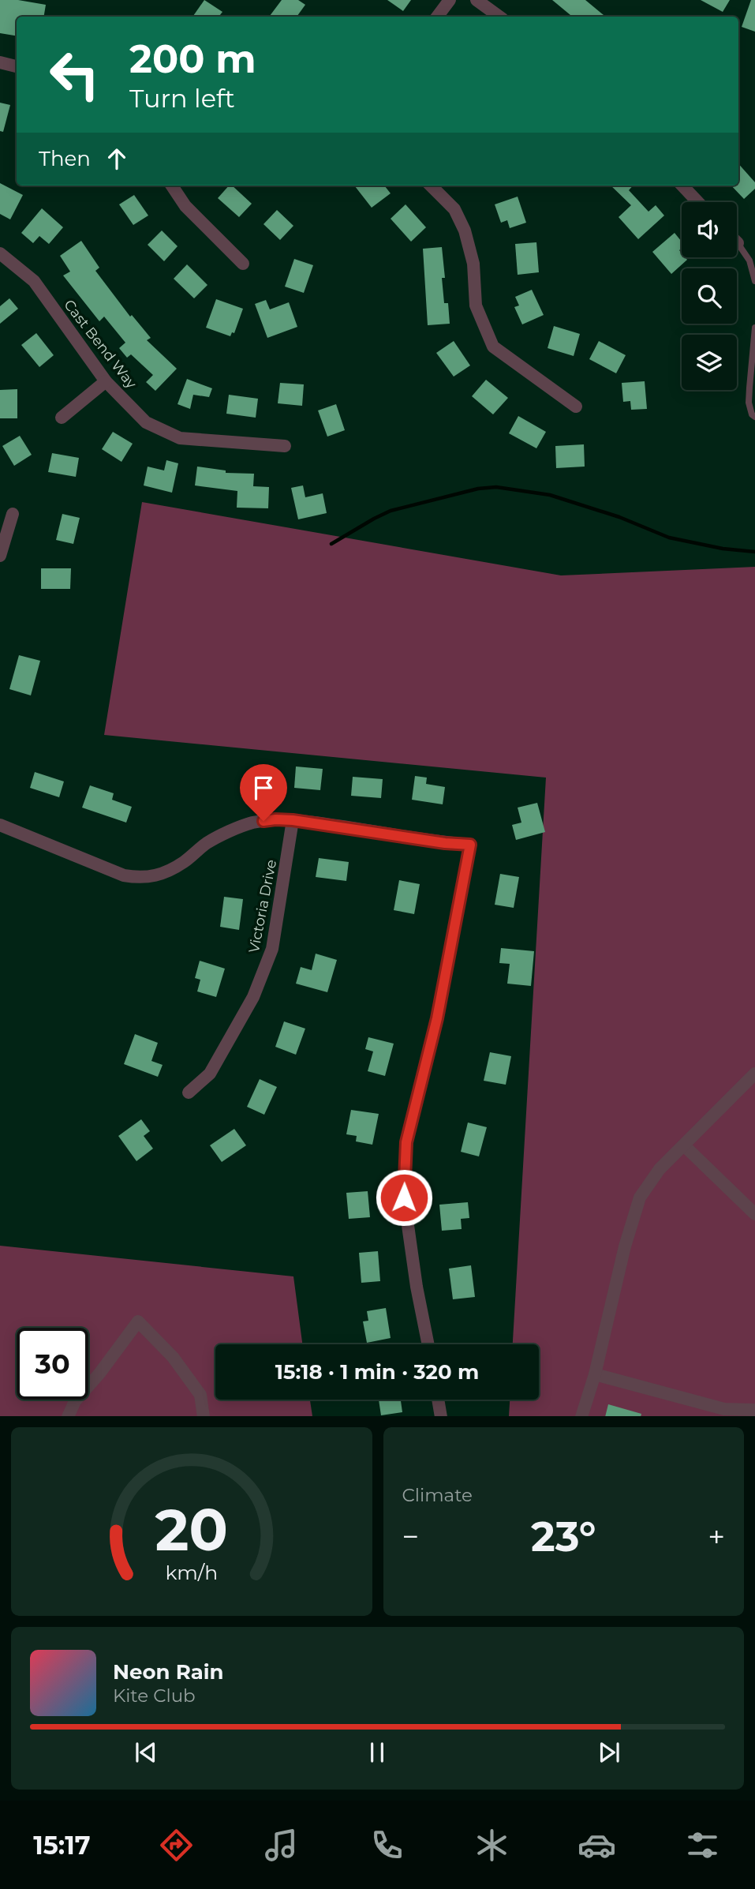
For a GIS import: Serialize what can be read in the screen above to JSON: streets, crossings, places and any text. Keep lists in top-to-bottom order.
{
  "streets": {
    "street": ["Cast Bend Way", "Victoria Drive"]
  },
  "page": {
    "turn": ["200 m", "Turn left"],
    "then": "Then",
    "limit": "30",
    "trip": "15:18 · 1 min · 320 m",
    "tile": "Climate",
    "heat": ["−", "23°", "+"],
    "song": ["Neon Rain", "Kite Club"],
    "tabs": "15:17",
    "gauge": ["20", "km/h"]
  }
}
